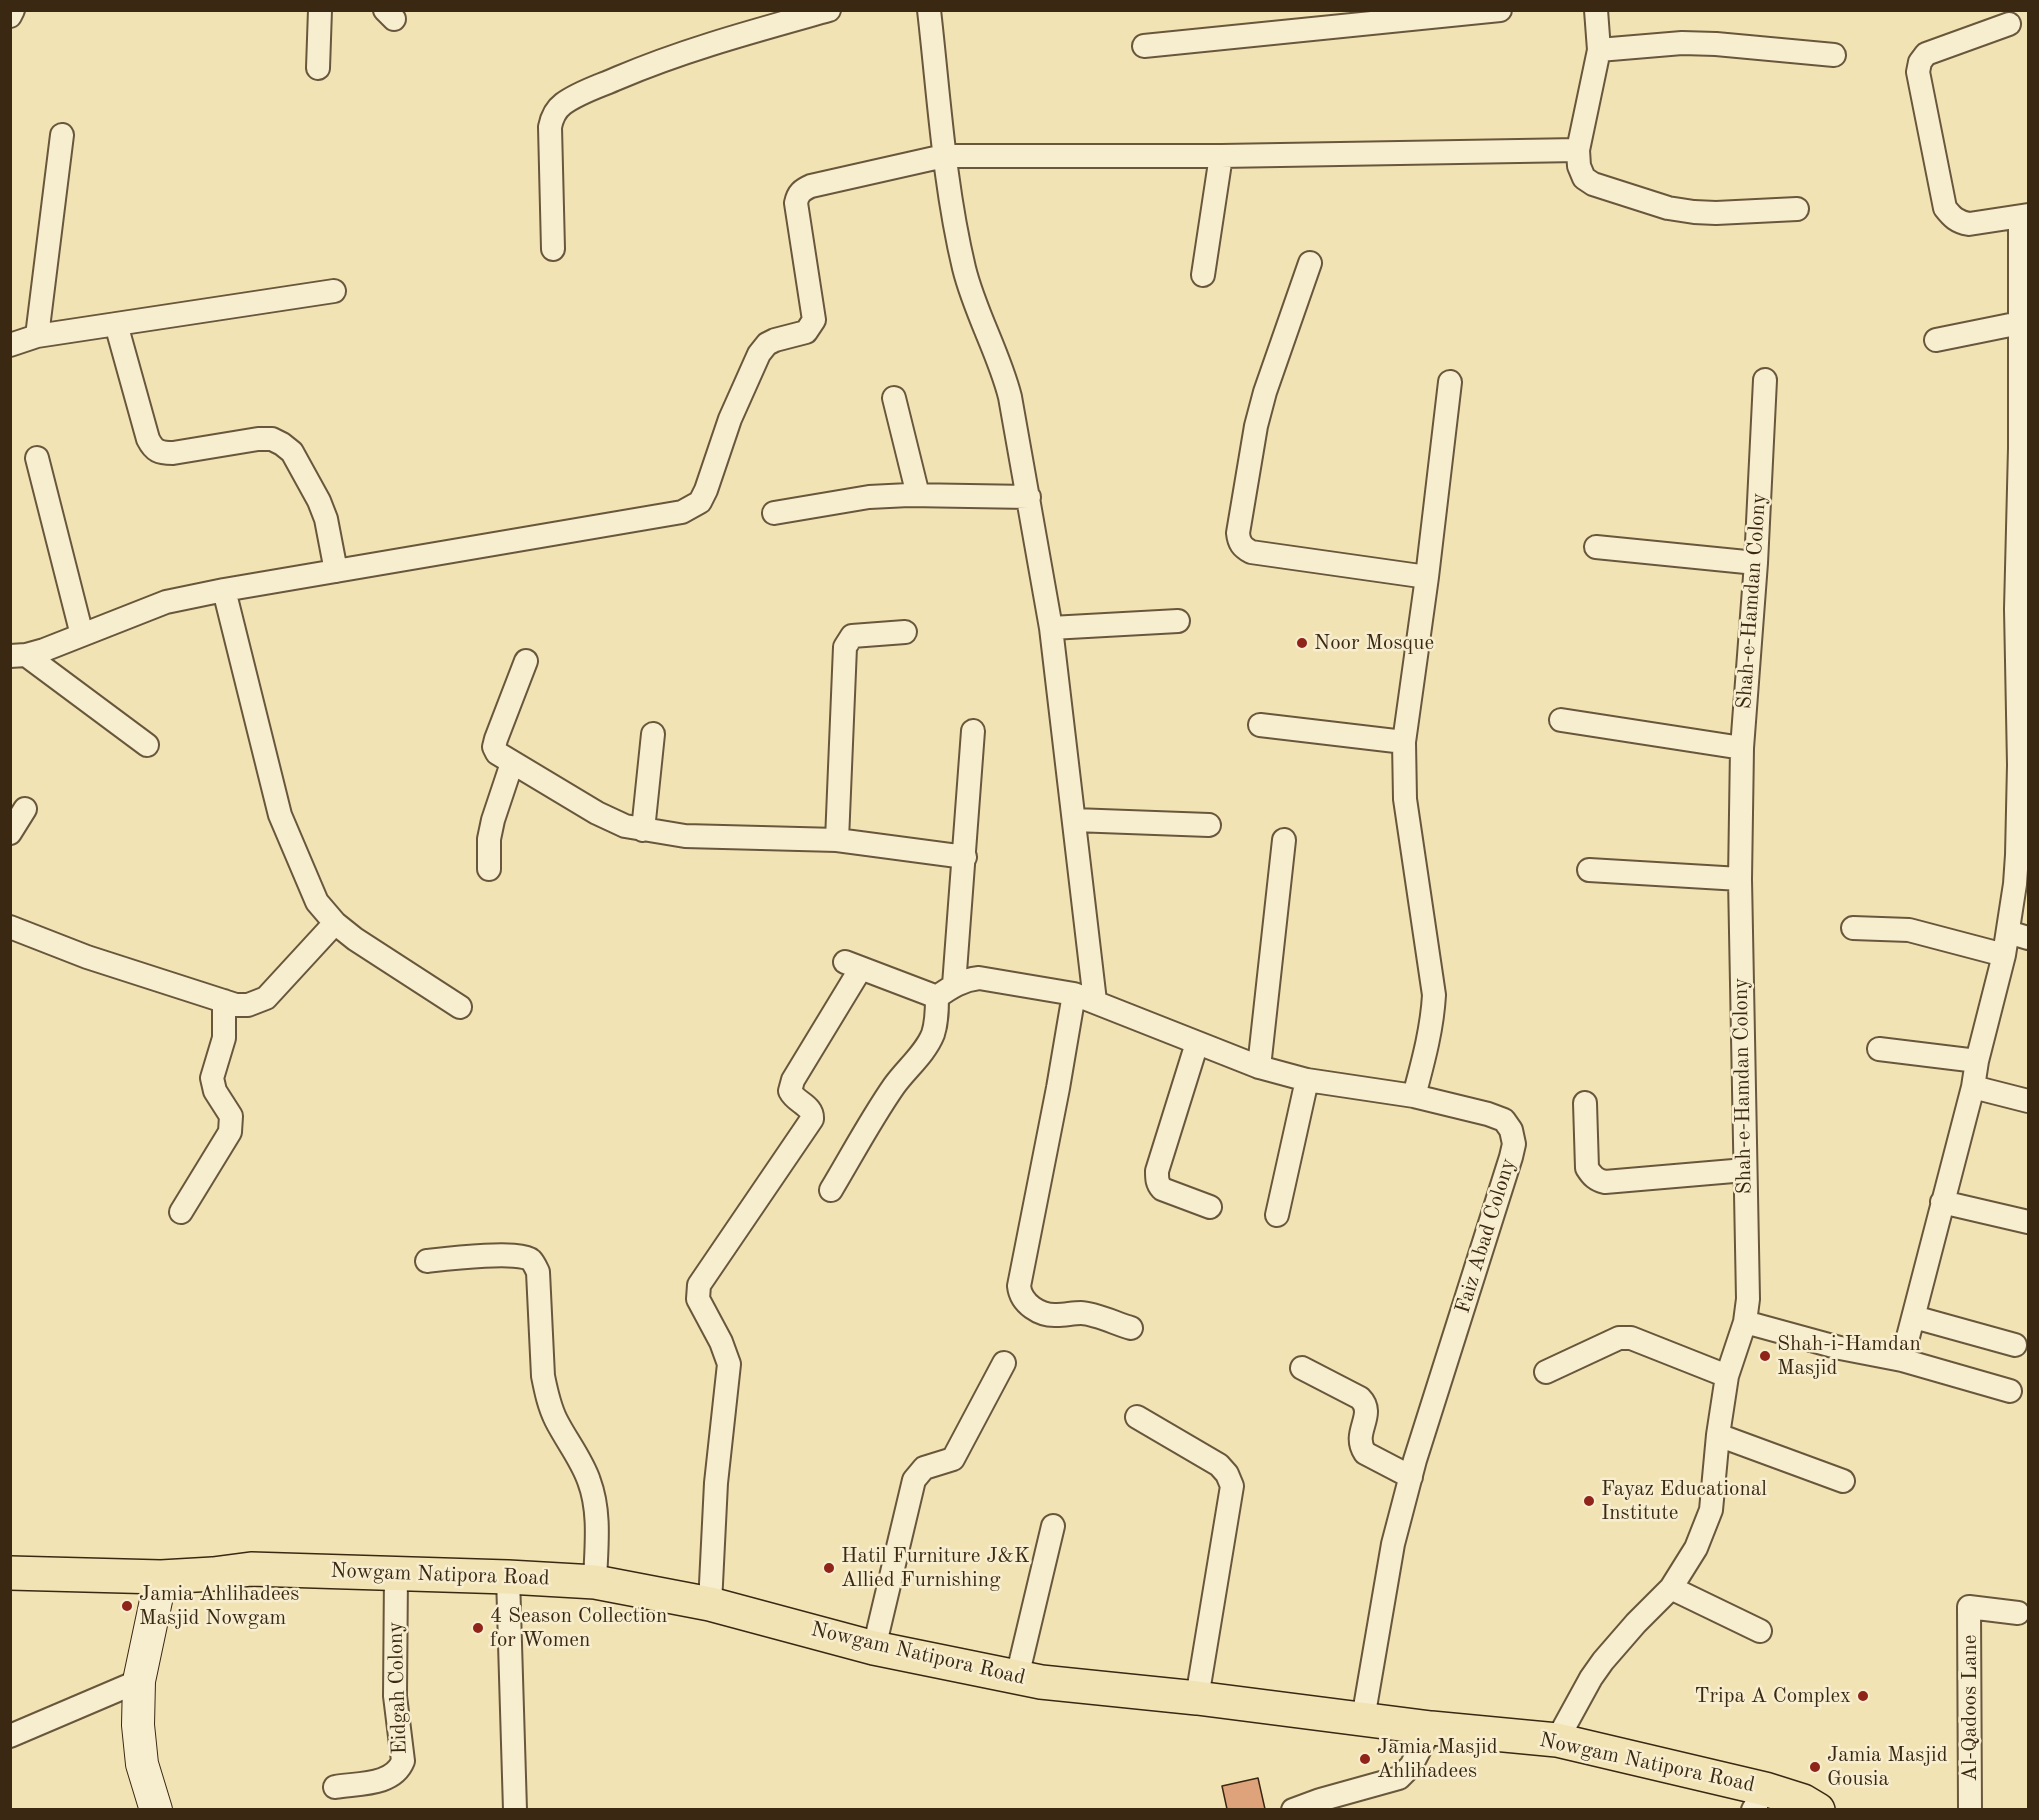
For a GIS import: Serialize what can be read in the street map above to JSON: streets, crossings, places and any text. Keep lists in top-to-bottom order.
{
  "streets": {
    "main road": ["Nowgam Natipora Road"],
    "street": [
      "Shah-e-Hamdan Colony",
      "Faiz Abad Colony",
      "Eidgah Colony",
      "Al-Qadoos Lane"
    ]
  },
  "crossings": [
    ["Shah-e-Hamdan Colony", "Nowgam Natipora Road"],
    ["Faiz Abad Colony", "Nowgam Natipora Road"],
    ["Nowgam Natipora Road", "Eidgah Colony"]
  ],
  "places": [
    "Noor Mosque",
    "Shah-i-Hamdan Masjid",
    "Fayaz Educational Institute",
    "Hatil Furniture J&K Allied Furnishing",
    "Jamia Ahlihadees Masjid Nowgam",
    "4 Season Collection for Women",
    "Tripa A Complex",
    "Jamia Masjid Ahlihadees",
    "Jamia Masjid Gousia"
  ]
}
